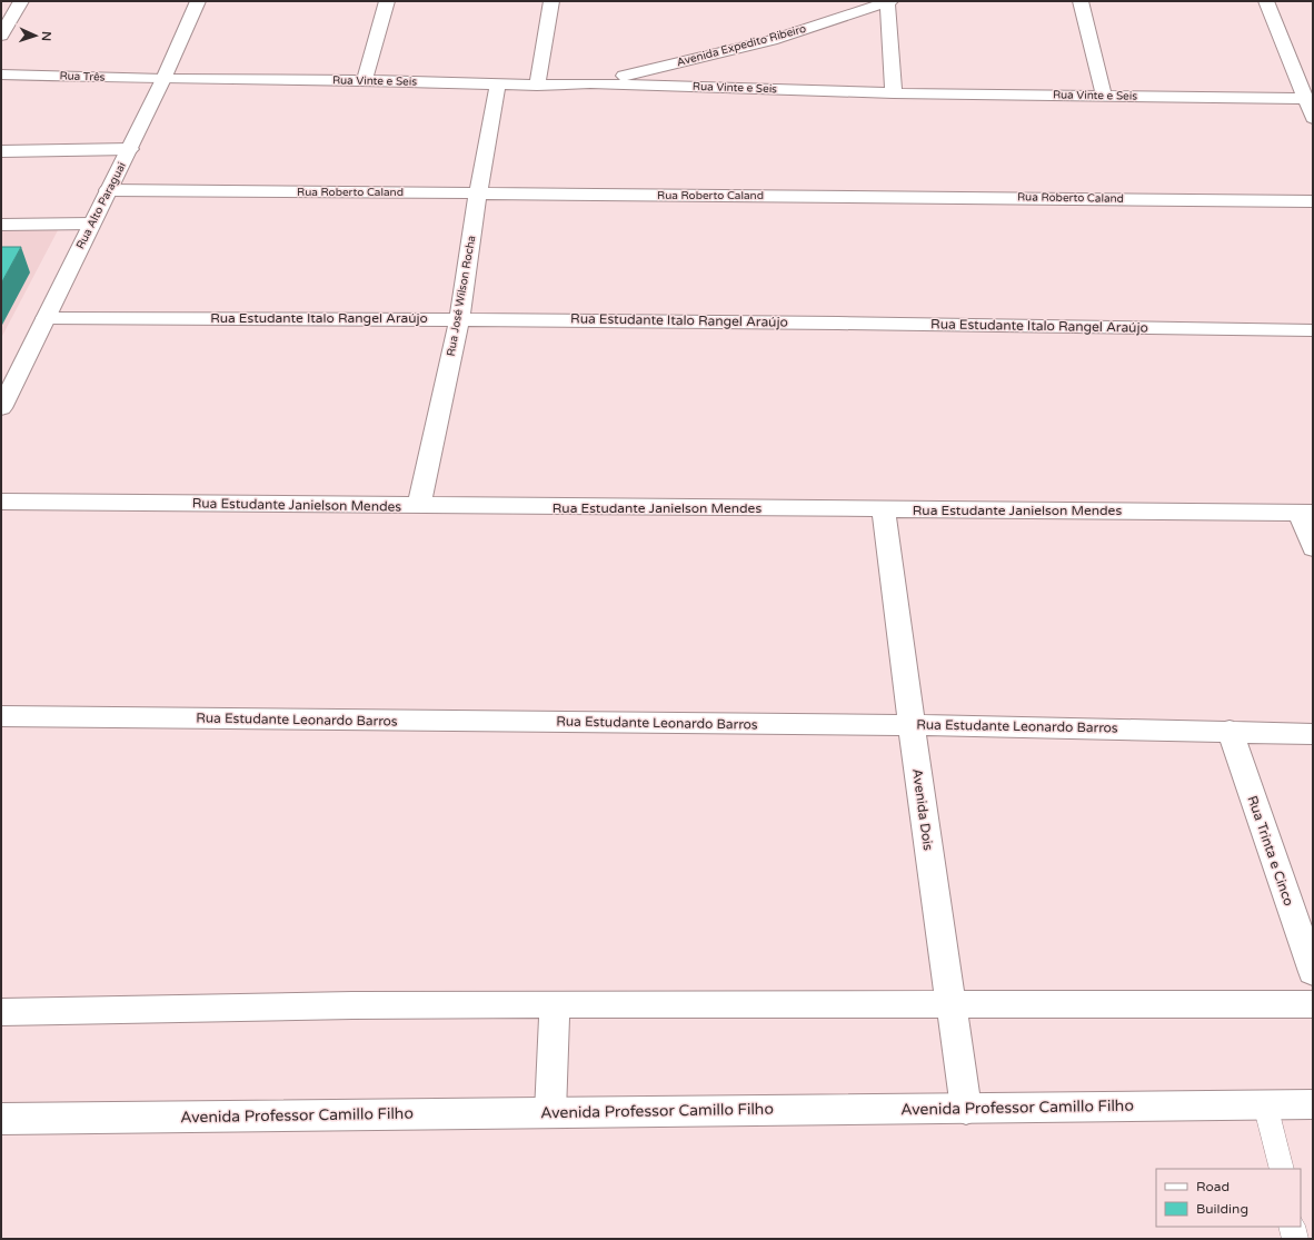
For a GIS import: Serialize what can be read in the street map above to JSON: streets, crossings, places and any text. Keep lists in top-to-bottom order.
{
  "streets": {
    "street": [
      "Avenida Expedito Ribeiro",
      "Rua Três",
      "Rua Vinte e Seis",
      "Rua Roberto Caland",
      "Rua Alto Paraguai",
      "Rua José Wilson Rocha",
      "Rua Estudante Italo Rangel Araújo",
      "Rua Estudante Janielson Mendes",
      "Rua Estudante Leonardo Barros",
      "Avenida Dois",
      "Rua Trinta e Cinco",
      "Avenida Professor Camillo Filho"
    ]
  },
  "crossings": [
    ["Avenida Expedito Ribeiro", "Rua Vinte e Seis"],
    ["Rua Três", "Rua Vinte e Seis"],
    ["Rua Três", "Rua Alto Paraguai"],
    ["Rua Vinte e Seis", "Rua Alto Paraguai"],
    ["Rua Vinte e Seis", "Rua José Wilson Rocha"],
    ["Rua Roberto Caland", "Rua Alto Paraguai"],
    ["Rua Roberto Caland", "Rua José Wilson Rocha"],
    ["Rua Alto Paraguai", "Rua Estudante Italo Rangel Araújo"],
    ["Rua José Wilson Rocha", "Rua Estudante Italo Rangel Araújo"],
    ["Rua José Wilson Rocha", "Rua Estudante Janielson Mendes"],
    ["Rua Estudante Janielson Mendes", "Avenida Dois"],
    ["Rua Estudante Leonardo Barros", "Avenida Dois"],
    ["Rua Estudante Leonardo Barros", "Rua Trinta e Cinco"],
    ["Avenida Dois", "Avenida Professor Camillo Filho"]
  ],
  "legend": ["Road", "Building"],
  "north": "right"
}
